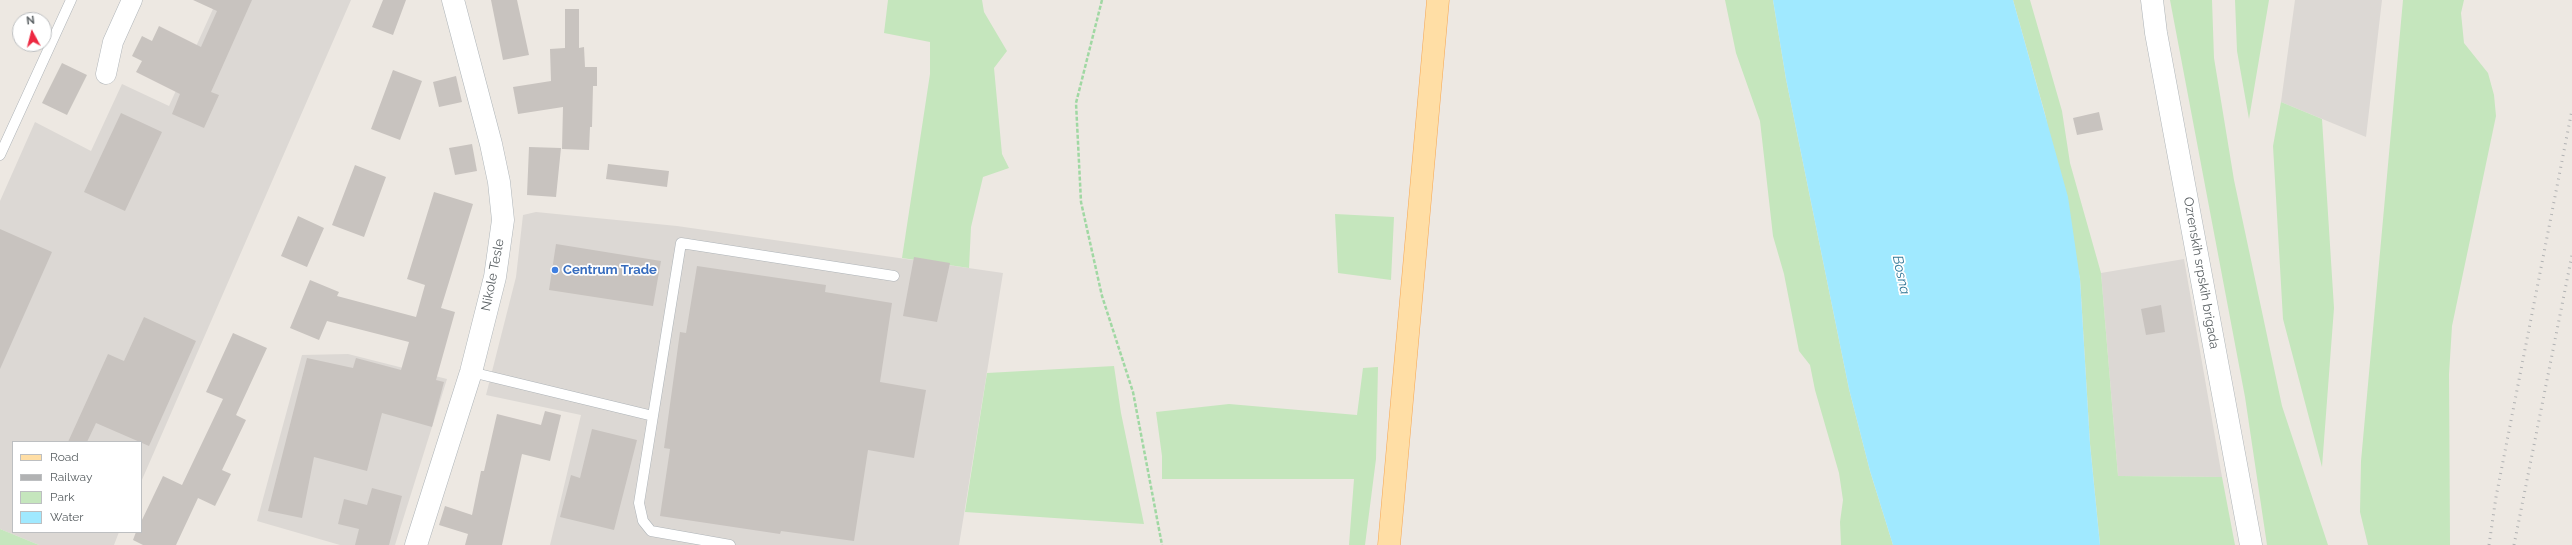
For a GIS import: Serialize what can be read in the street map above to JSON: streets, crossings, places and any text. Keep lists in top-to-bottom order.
{
  "streets": {
    "street": ["Ozrenskih srpskih brigada", "Nikole Tesle"]
  },
  "water": ["Bosna"],
  "places": ["Centrum Trade"],
  "legend": [
    "Road",
    "Railway",
    "Park",
    "Water"
  ],
  "north": "top"
}
